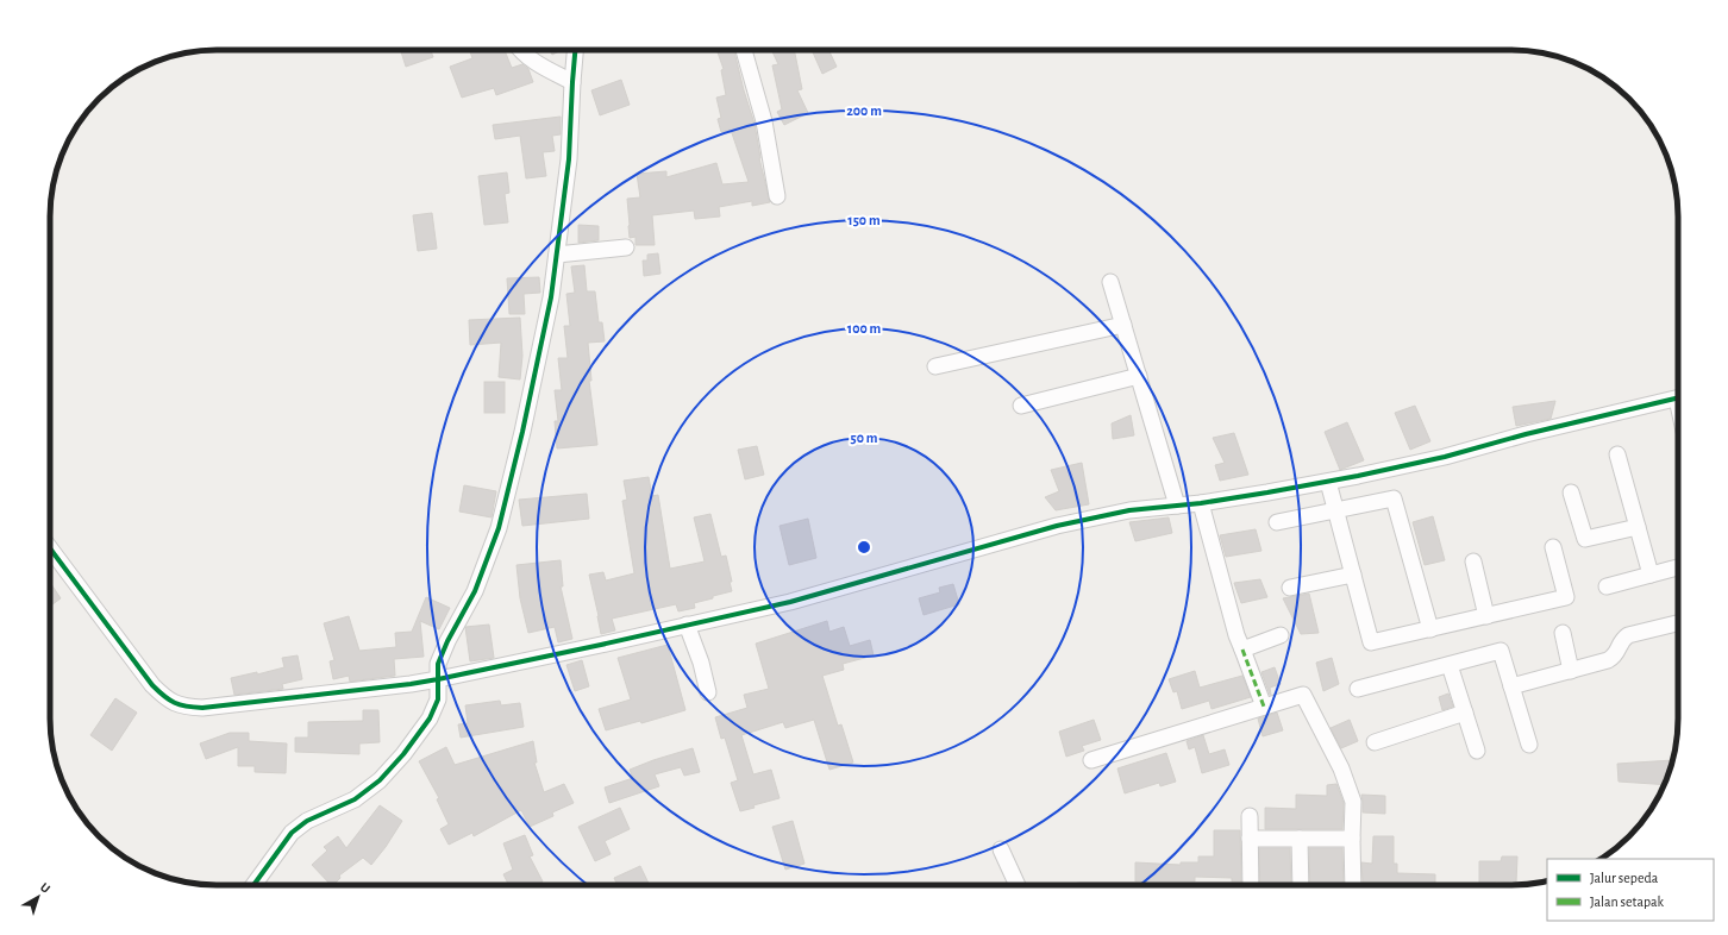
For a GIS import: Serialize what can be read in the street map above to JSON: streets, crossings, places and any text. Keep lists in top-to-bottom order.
{
  "legend": ["Jalur sepeda", "Jalan setapak"],
  "north": "top right",
  "rings": [
    "200 m",
    "150 m",
    "100 m",
    "50 m"
  ]
}
